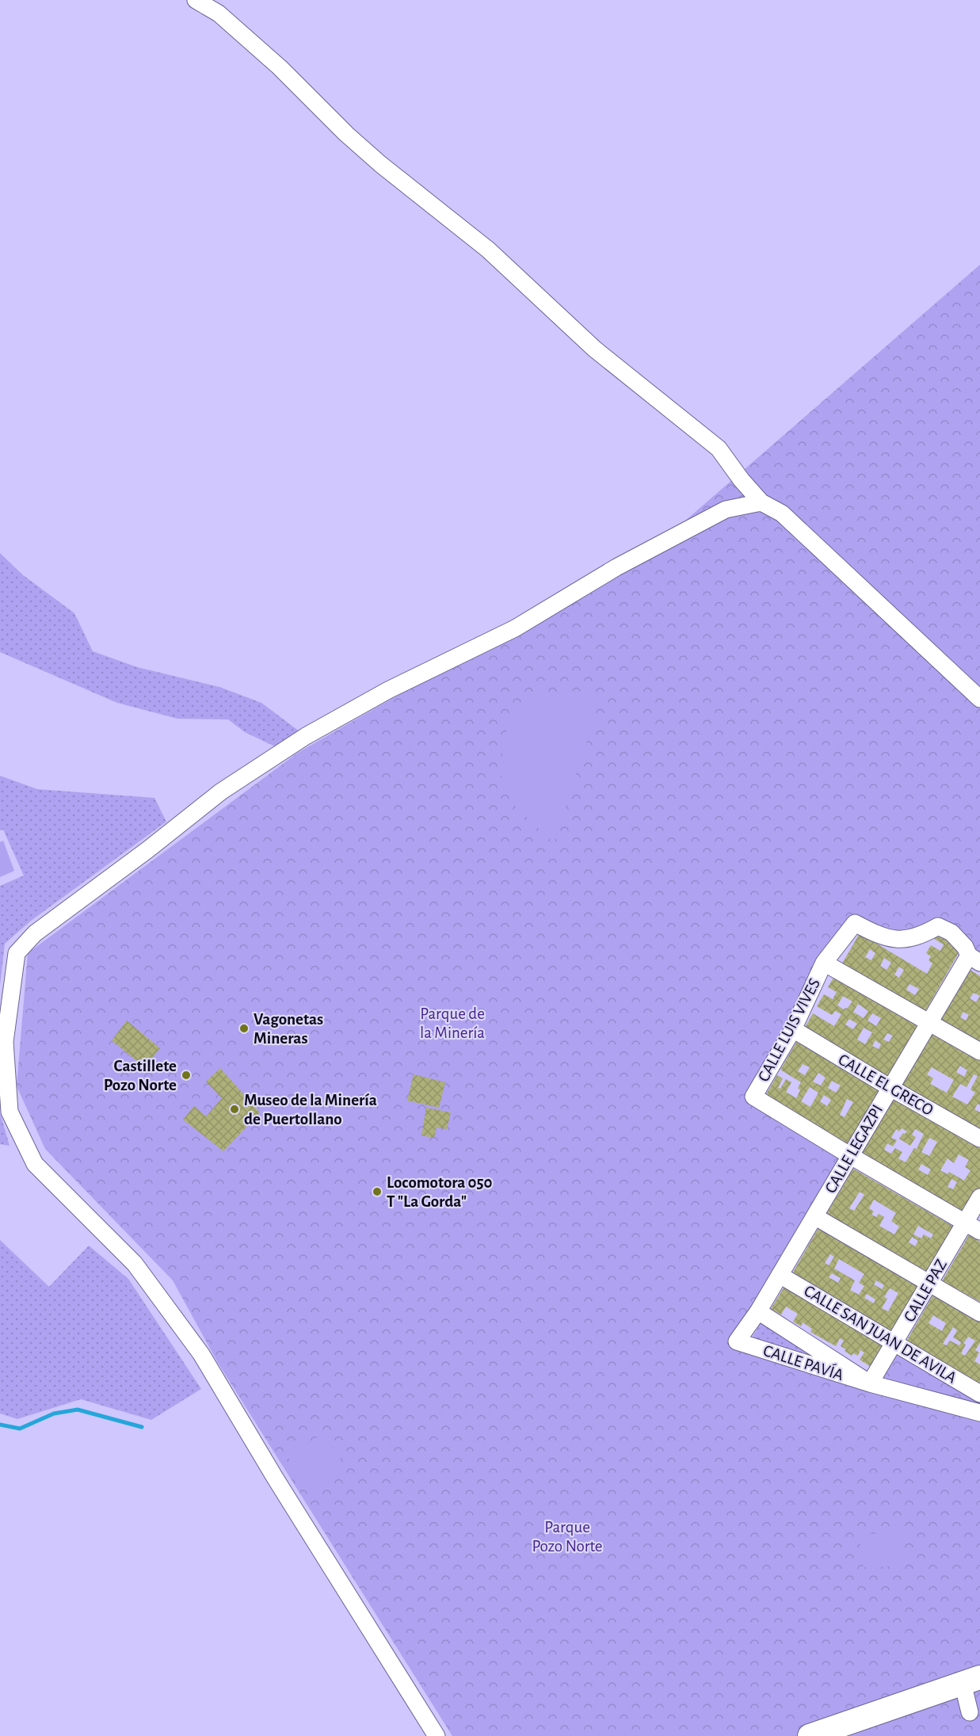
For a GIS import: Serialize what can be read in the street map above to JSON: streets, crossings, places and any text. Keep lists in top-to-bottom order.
{
  "streets": {
    "street": [
      "CALLE LUIS VIVES",
      "CALLE EL GRECO",
      "CALLE LEGAZPI",
      "CALLE PAZ",
      "CALLE SAN JUAN DE AVILA",
      "CALLE PAVÍA"
    ]
  },
  "crossings": [
    ["CALLE LUIS VIVES", "CALLE EL GRECO"],
    ["CALLE LUIS VIVES", "CALLE LEGAZPI"],
    ["CALLE EL GRECO", "CALLE LEGAZPI"],
    ["CALLE LEGAZPI", "CALLE SAN JUAN DE AVILA"],
    ["CALLE LEGAZPI", "CALLE PAVÍA"],
    ["CALLE PAZ", "CALLE SAN JUAN DE AVILA"],
    ["CALLE PAZ", "CALLE PAVÍA"]
  ],
  "parks": ["Parque de la Minería", "Parque Pozo Norte"],
  "places": [
    "Vagonetas Mineras",
    "Castillete Pozo Norte",
    "Museo de la Minería de Puertollano",
    "Locomotora 050 T \"La Gorda\""
  ]
}
